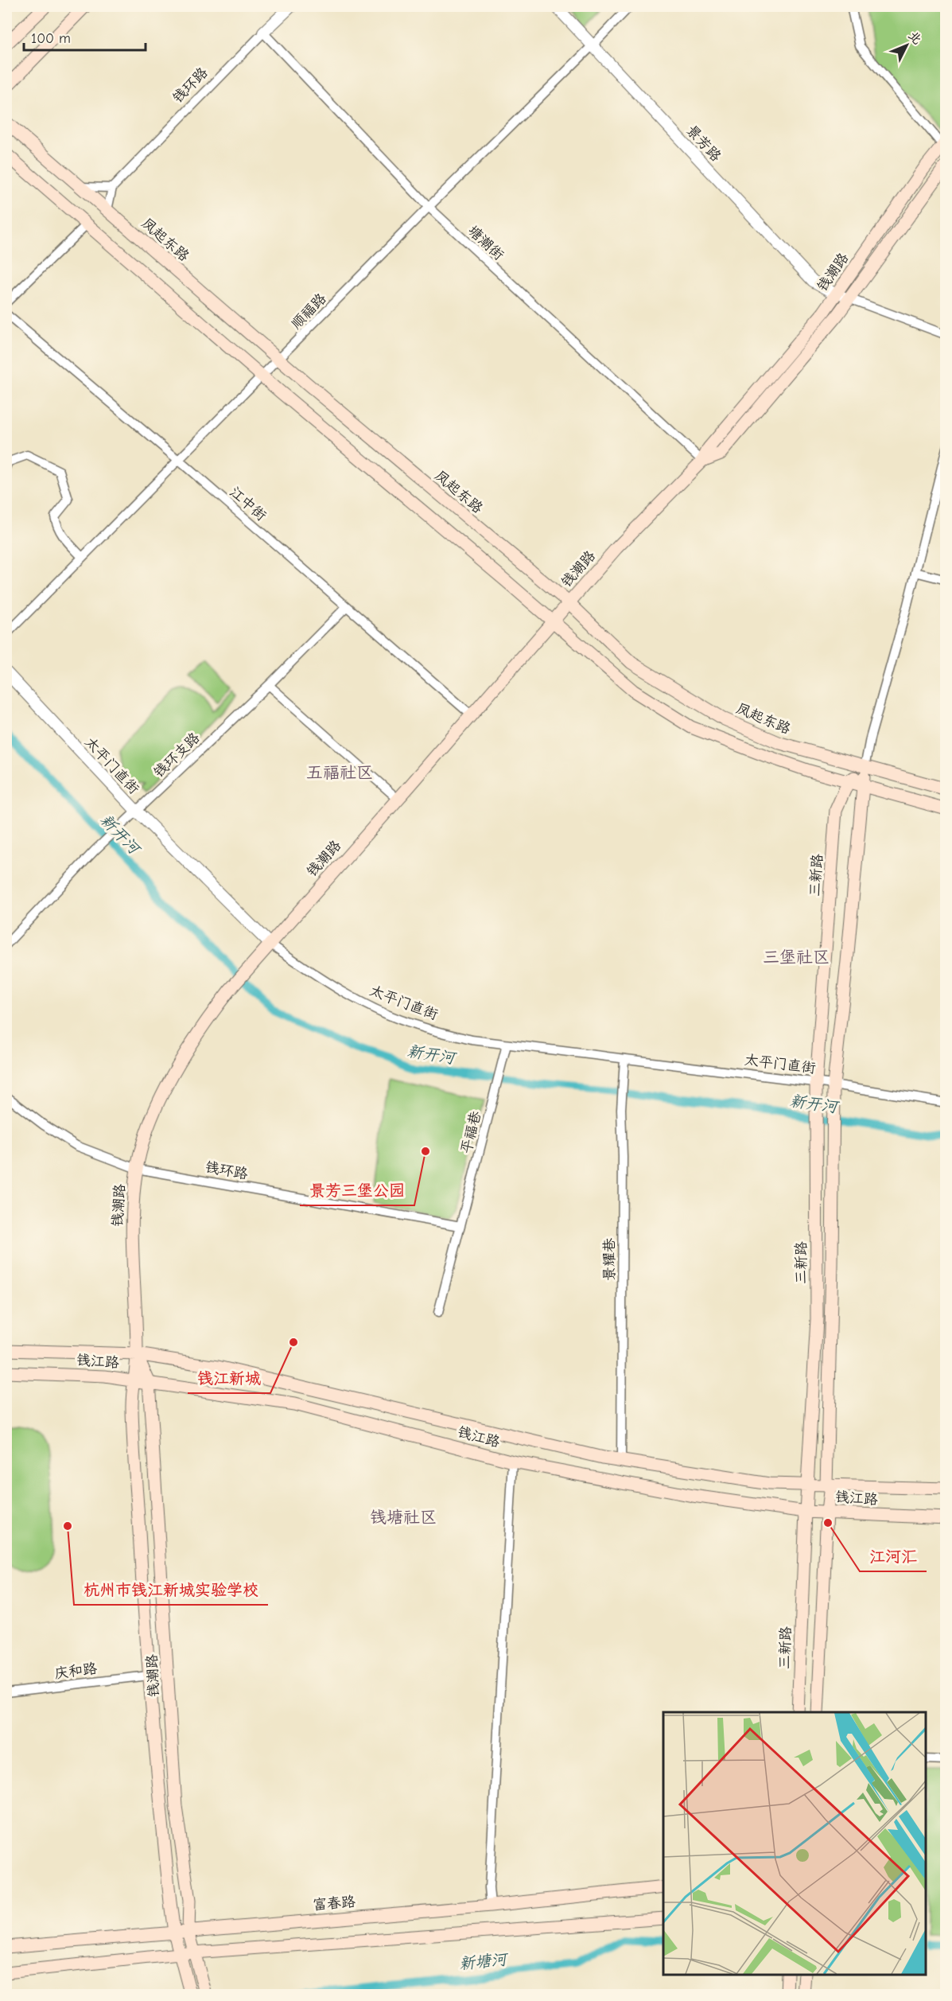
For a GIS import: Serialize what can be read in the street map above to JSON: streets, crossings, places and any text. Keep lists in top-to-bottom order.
{
  "streets": {
    "main road": [
      "凤起东路",
      "钱潮路",
      "三新路",
      "钱江路",
      "富春路"
    ],
    "street": [
      "钱环路",
      "景芳路",
      "塘潮街",
      "顺福路",
      "江中街",
      "钱环支路",
      "太平门直街",
      "平福巷",
      "景耀巷",
      "庆和路"
    ]
  },
  "crossings": [
    ["钱环路", "塘潮街"],
    ["钱环路", "钱潮路"],
    ["钱环路", "平福巷"],
    ["景芳路", "钱潮路"],
    ["景芳路", "顺福路"],
    ["凤起东路", "钱潮路"],
    ["凤起东路", "顺福路"],
    ["凤起东路", "三新路"],
    ["塘潮街", "钱潮路"],
    ["塘潮街", "顺福路"],
    ["钱潮路", "江中街"],
    ["钱潮路", "太平门直街"],
    ["钱潮路", "钱江路"],
    ["钱潮路", "庆和路"],
    ["钱潮路", "富春路"],
    ["顺福路", "江中街"],
    ["江中街", "钱环支路"],
    ["钱环支路", "太平门直街"],
    ["太平门直街", "三新路"],
    ["太平门直街", "平福巷"],
    ["太平门直街", "景耀巷"],
    ["三新路", "钱江路"],
    ["景耀巷", "钱江路"]
  ],
  "districts": ["五福社区", "三堡社区", "钱塘社区"],
  "water": ["新开河", "新塘河"],
  "places": [
    "景芳三堡公园",
    "钱江新城",
    "江河汇",
    "杭州市钱江新城实验学校"
  ],
  "scale_bar": "100 m",
  "north": "top right"
}
